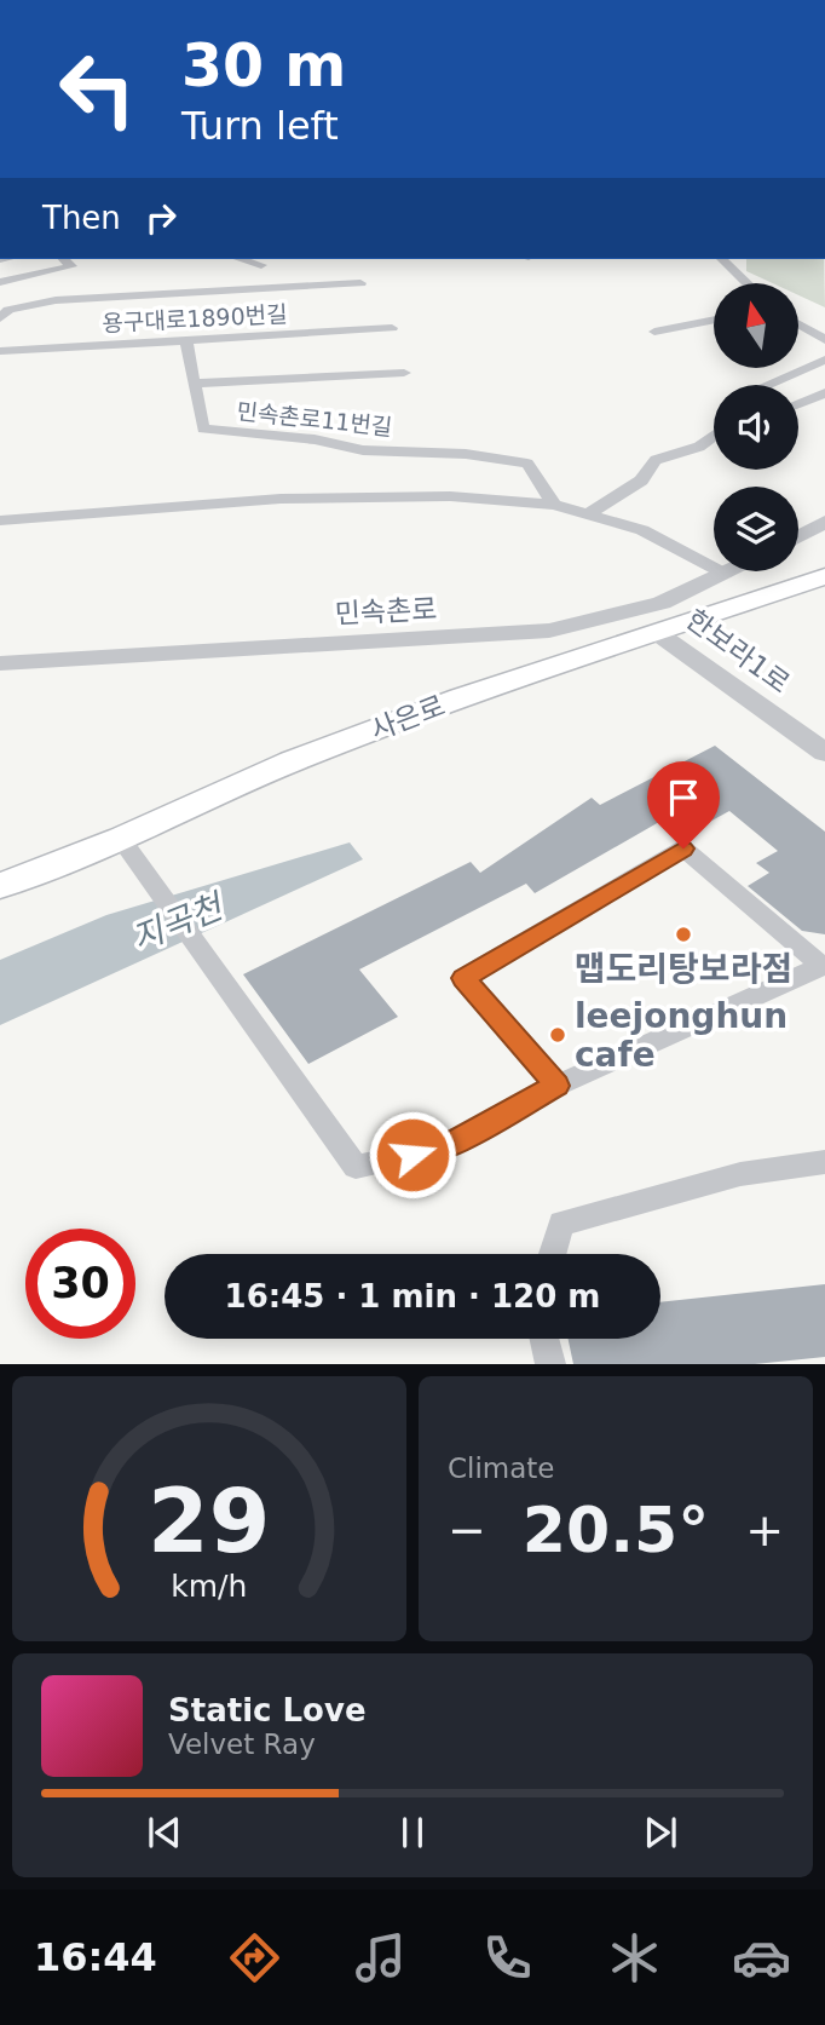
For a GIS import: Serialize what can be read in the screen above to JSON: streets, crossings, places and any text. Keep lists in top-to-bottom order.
{
  "streets": {
    "main road": ["사은로"],
    "street": [
      "용구대로1890번길",
      "민속촌로11번길",
      "민속촌로",
      "한보라1로"
    ]
  },
  "crossings": [
    ["한보라1로", "사은로"]
  ],
  "water": ["지곡천"],
  "places": ["맵도리탕보라점", "leejonghun cafe"],
  "north": "top",
  "page": {
    "turn": ["30 m", "Turn left"],
    "then": "Then",
    "limit": "30",
    "trip": "16:45 · 1 min · 120 m",
    "tile": "Climate",
    "heat": ["−", "20.5°", "+"],
    "song": ["Static Love", "Velvet Ray"],
    "tabs": "16:44",
    "gauge": ["29", "km/h"]
  }
}
